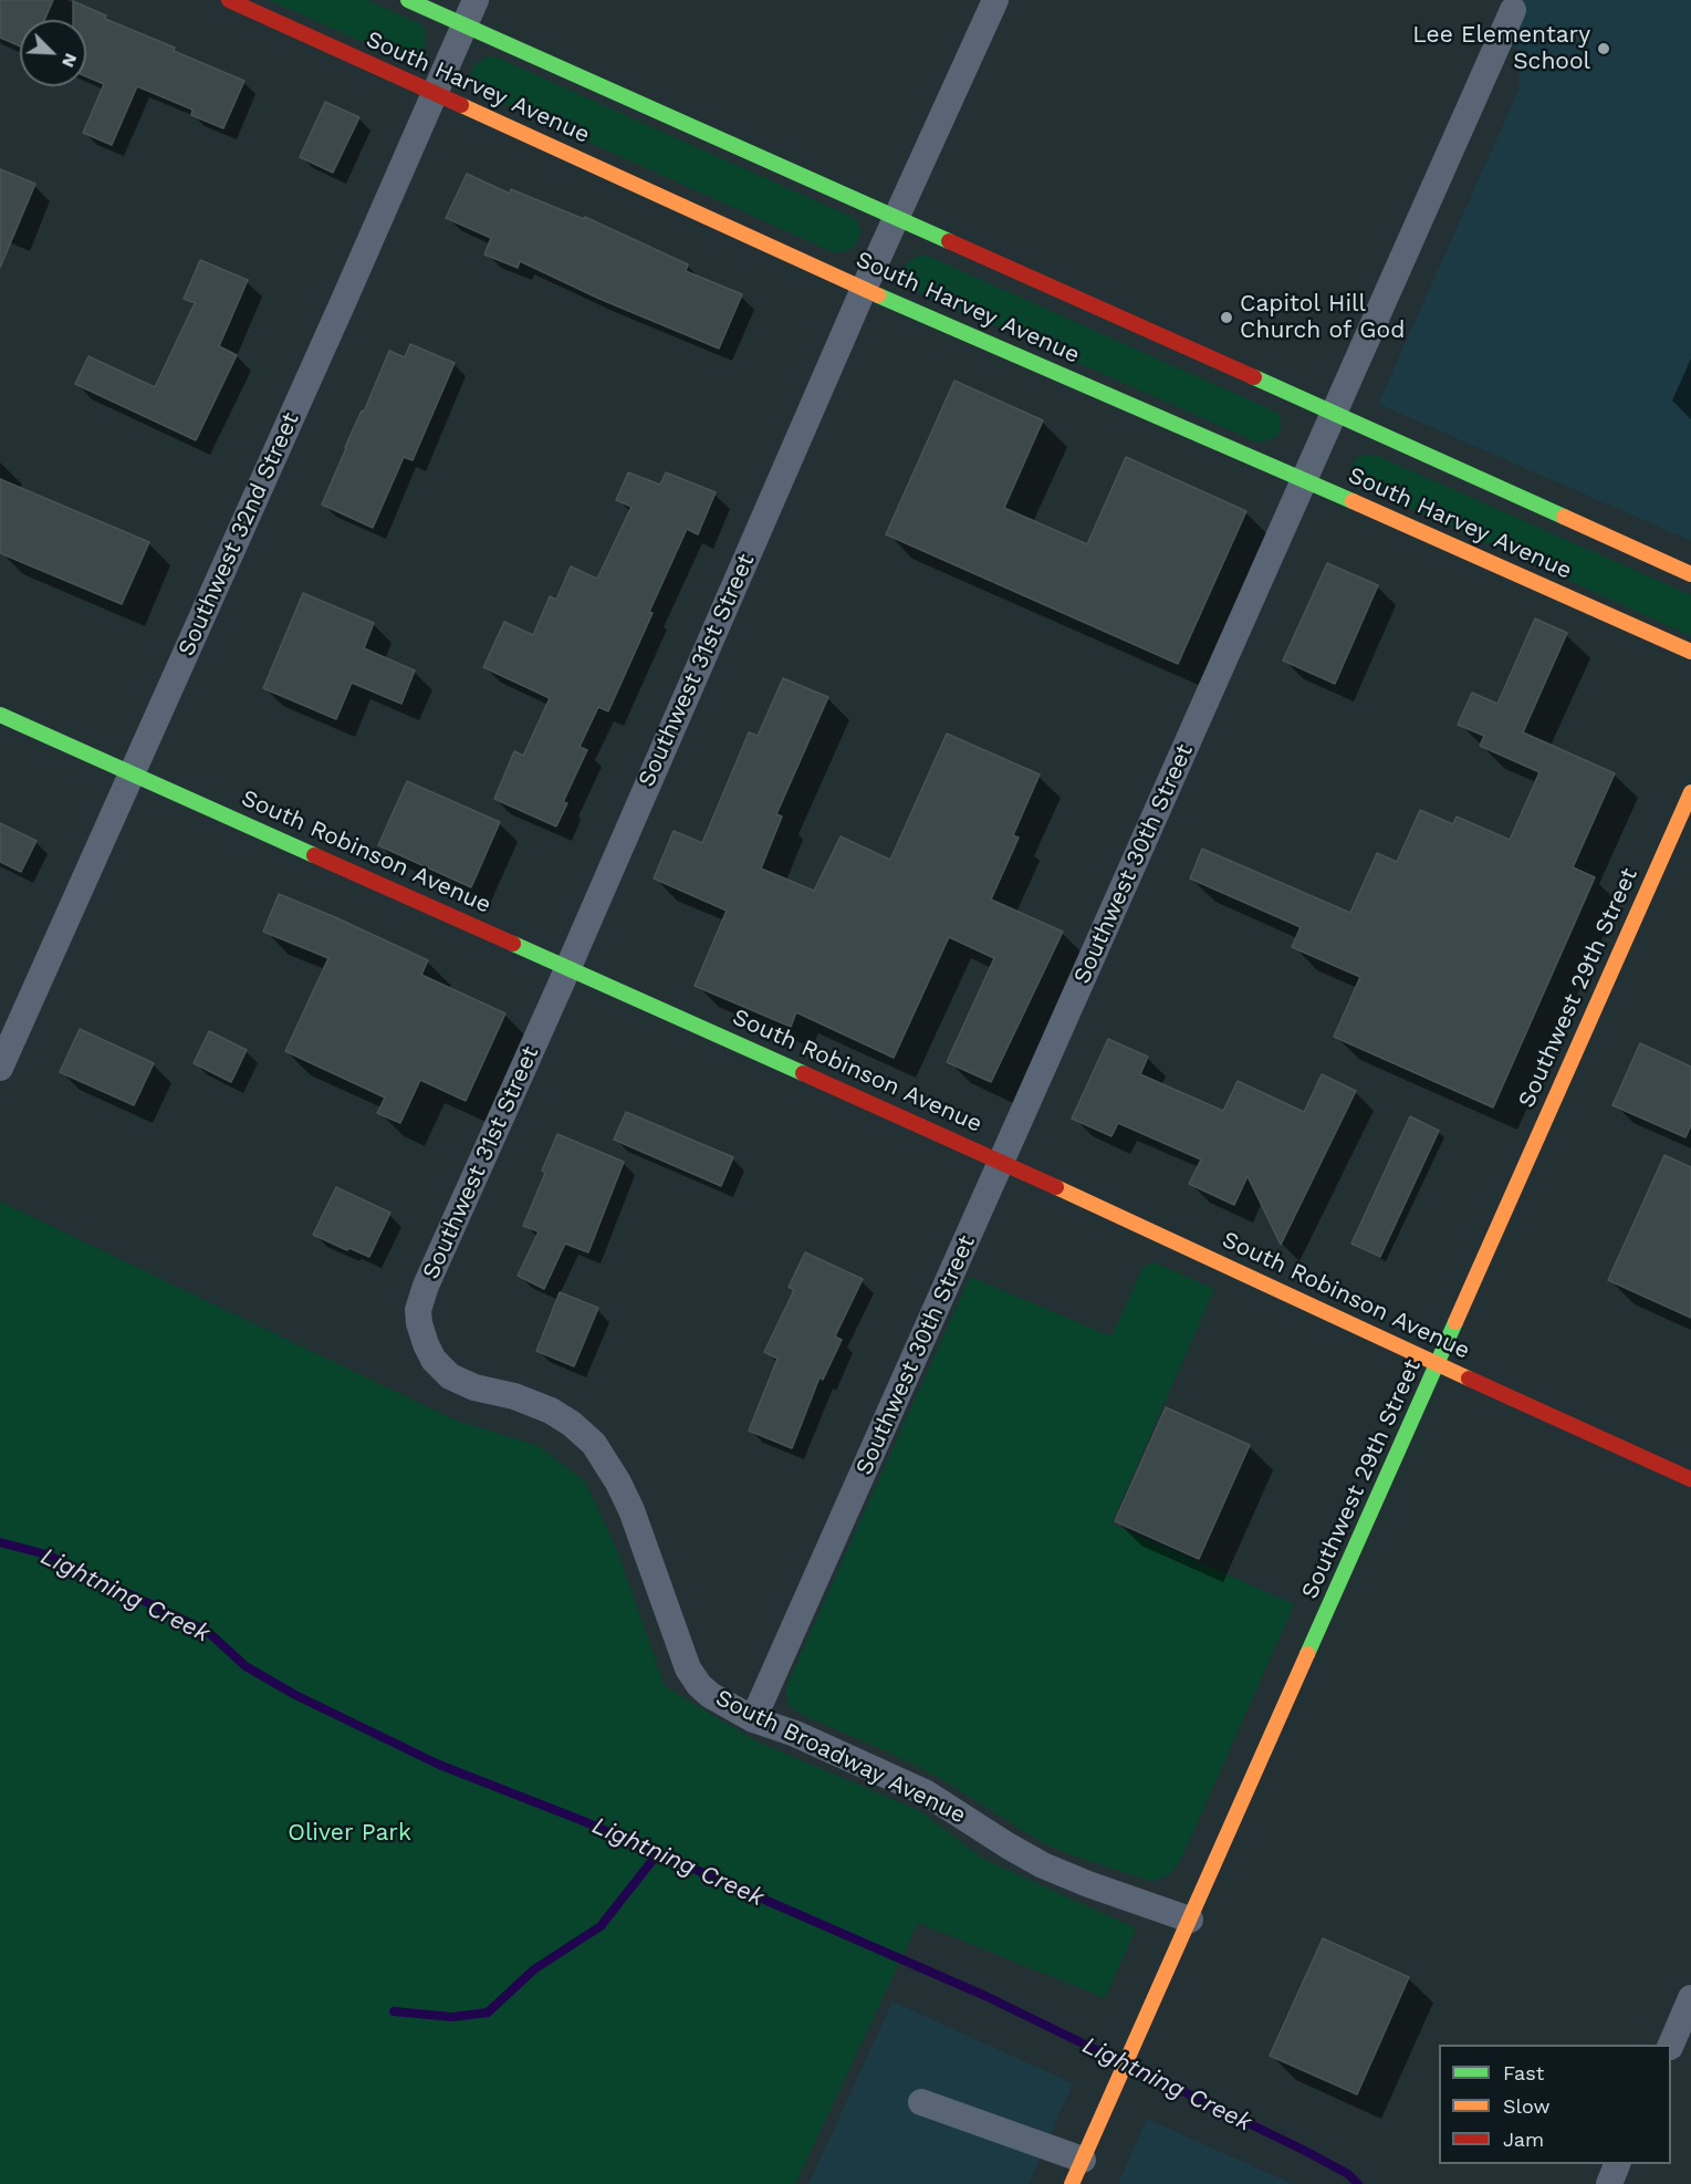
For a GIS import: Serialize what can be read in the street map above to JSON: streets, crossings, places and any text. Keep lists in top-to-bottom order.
{
  "streets": {
    "street": [
      "South Harvey Avenue",
      "Southwest 32nd Street",
      "Southwest 31st Street",
      "South Robinson Avenue",
      "Southwest 30th Street",
      "Southwest 29th Street",
      "South Broadway Avenue"
    ]
  },
  "crossings": [
    ["South Harvey Avenue", "Southwest 32nd Street"],
    ["South Harvey Avenue", "Southwest 31st Street"],
    ["South Harvey Avenue", "Southwest 30th Street"],
    ["Southwest 32nd Street", "South Robinson Avenue"],
    ["Southwest 31st Street", "South Robinson Avenue"],
    ["Southwest 31st Street", "South Broadway Avenue"],
    ["South Robinson Avenue", "Southwest 30th Street"],
    ["South Robinson Avenue", "Southwest 29th Street"],
    ["Southwest 30th Street", "South Broadway Avenue"],
    ["Southwest 29th Street", "South Broadway Avenue"]
  ],
  "water": ["Lightning Creek"],
  "parks": ["Oliver Park"],
  "places": ["Lee Elementary School", "Capitol Hill Church of God"],
  "legend": ["Fast", "Slow", "Jam"],
  "north": "bottom right"
}
